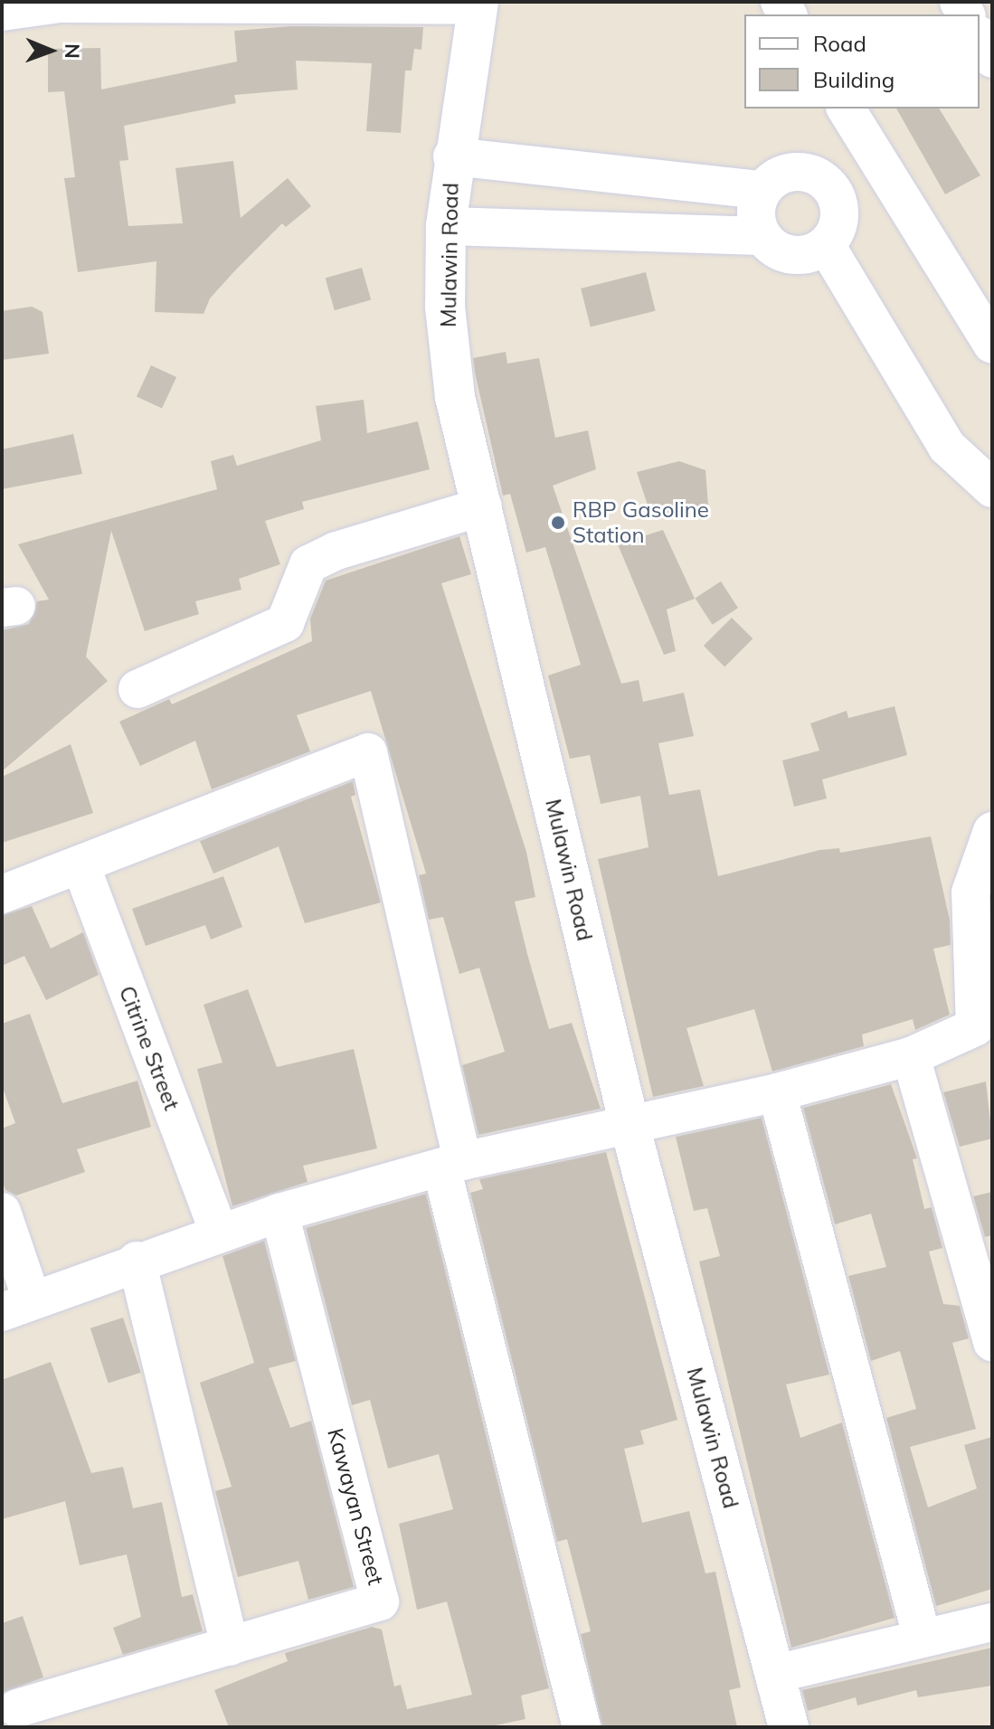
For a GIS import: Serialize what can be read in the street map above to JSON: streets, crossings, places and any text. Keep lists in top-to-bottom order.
{
  "streets": {
    "main road": ["Mulawin Road"],
    "street": ["Citrine Street", "Kawayan Street"]
  },
  "places": ["RBP Gasoline Station"],
  "legend": ["Road", "Building"],
  "north": "right"
}
